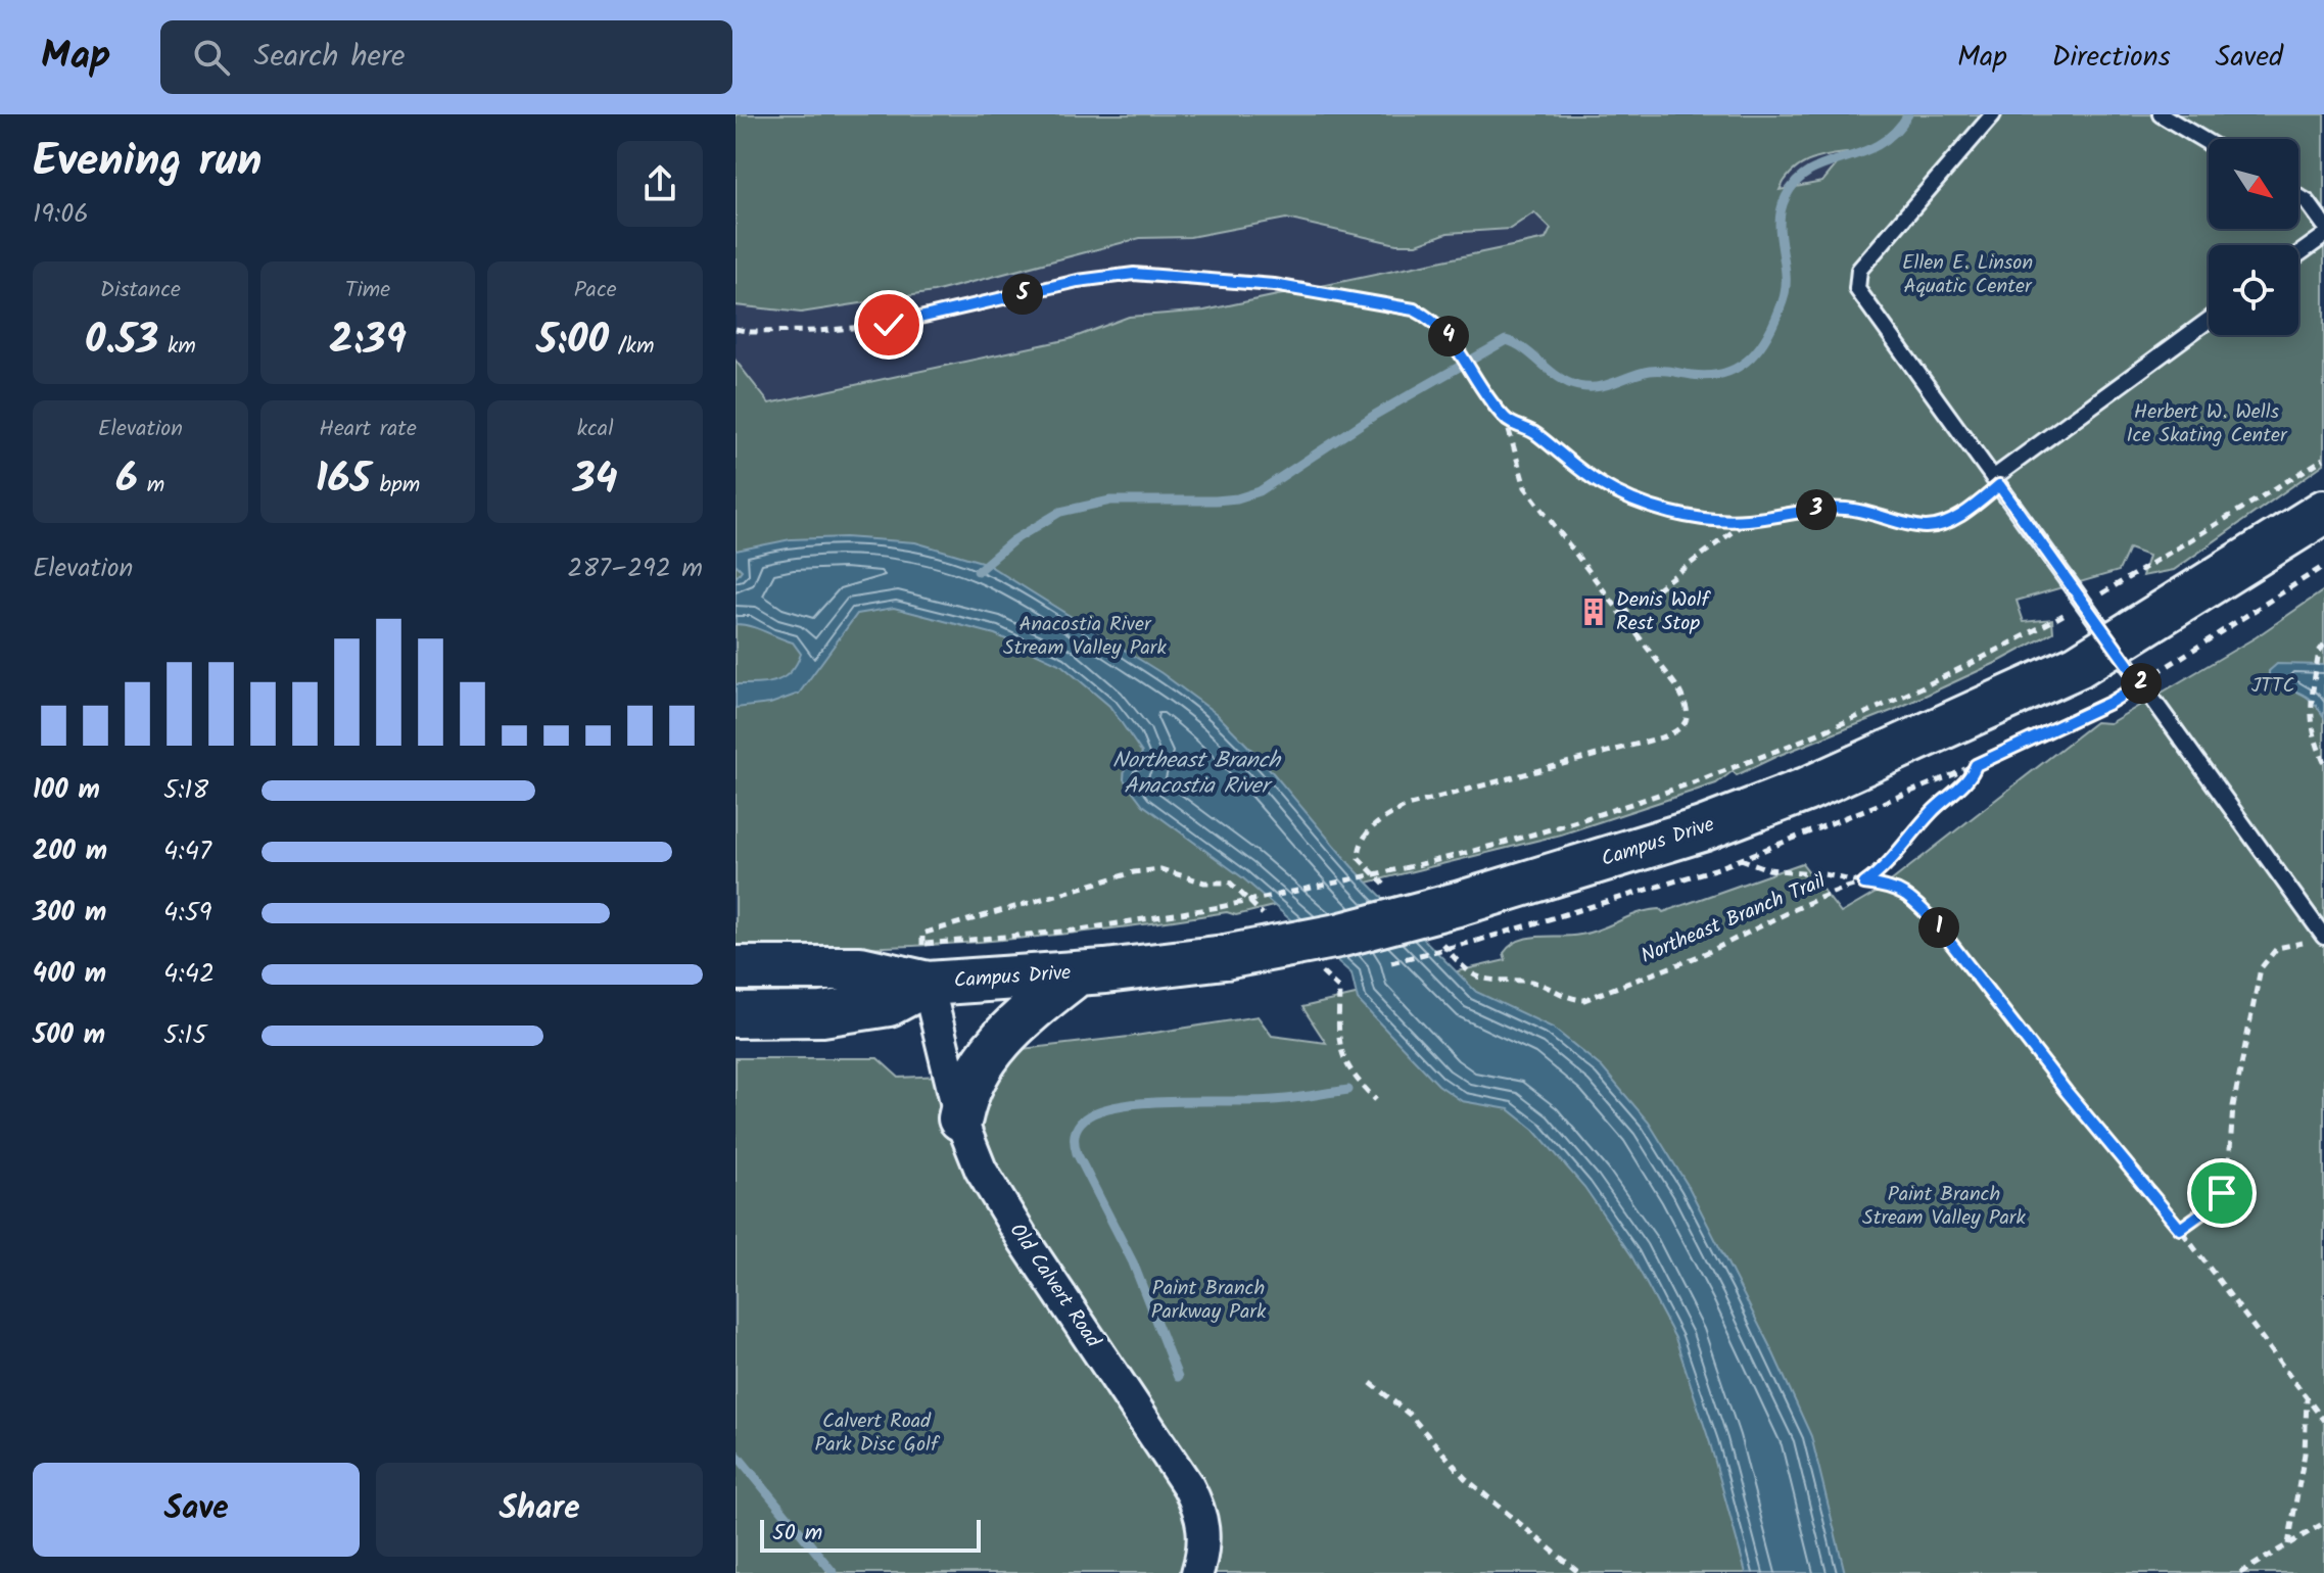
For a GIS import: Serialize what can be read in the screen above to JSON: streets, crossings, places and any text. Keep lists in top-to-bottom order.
{
  "streets": {
    "main road": ["Campus Drive"],
    "street": ["Old Calvert Road"],
    "path": ["Northeast Branch Trail"]
  },
  "crossings": [
    ["Campus Drive", "Old Calvert Road"]
  ],
  "water": ["Northeast Branch Anacostia River"],
  "parks": [
    "Ellen E. Linson Aquatic Center",
    "Herbert W. Wells Ice Skating Center",
    "Anacostia River Stream Valley Park",
    "JTTC",
    "Paint Branch Stream Valley Park",
    "Paint Branch Parkway Park",
    "Calvert Road Park Disc Golf"
  ],
  "places": {
    "building": ["Denis Wolf Rest Stop"]
  },
  "scale_bar": "50 m",
  "north": "bottom right",
  "page": {
    "header": "Map",
    "search": "Search here",
    "nav": ["Map", "Directions", "Saved"],
    "heading": ["Evening run", "19:06"],
    "stats": [
      ["Distance", "0.53 km"],
      ["Time", "2:39"],
      ["Pace", "5:00 /km"],
      ["Elevation", "6 m"],
      ["Heart rate", "165 bpm"],
      ["kcal", "34"]
    ],
    "pins": [
      "5",
      "4",
      "3",
      "2",
      "1"
    ],
    "chart": ["Elevation", "287–292 m"],
    "list": [
      {
        "name": "100 m",
        "note": "5:18"
      },
      {
        "name": "200 m",
        "note": "4:47"
      },
      {
        "name": "300 m",
        "note": "4:59"
      },
      {
        "name": "400 m",
        "note": "4:42"
      },
      {
        "name": "500 m",
        "note": "5:15"
      }
    ],
    "buttons": ["Save", "Share"],
    "scale": "50 m"
  }
}
